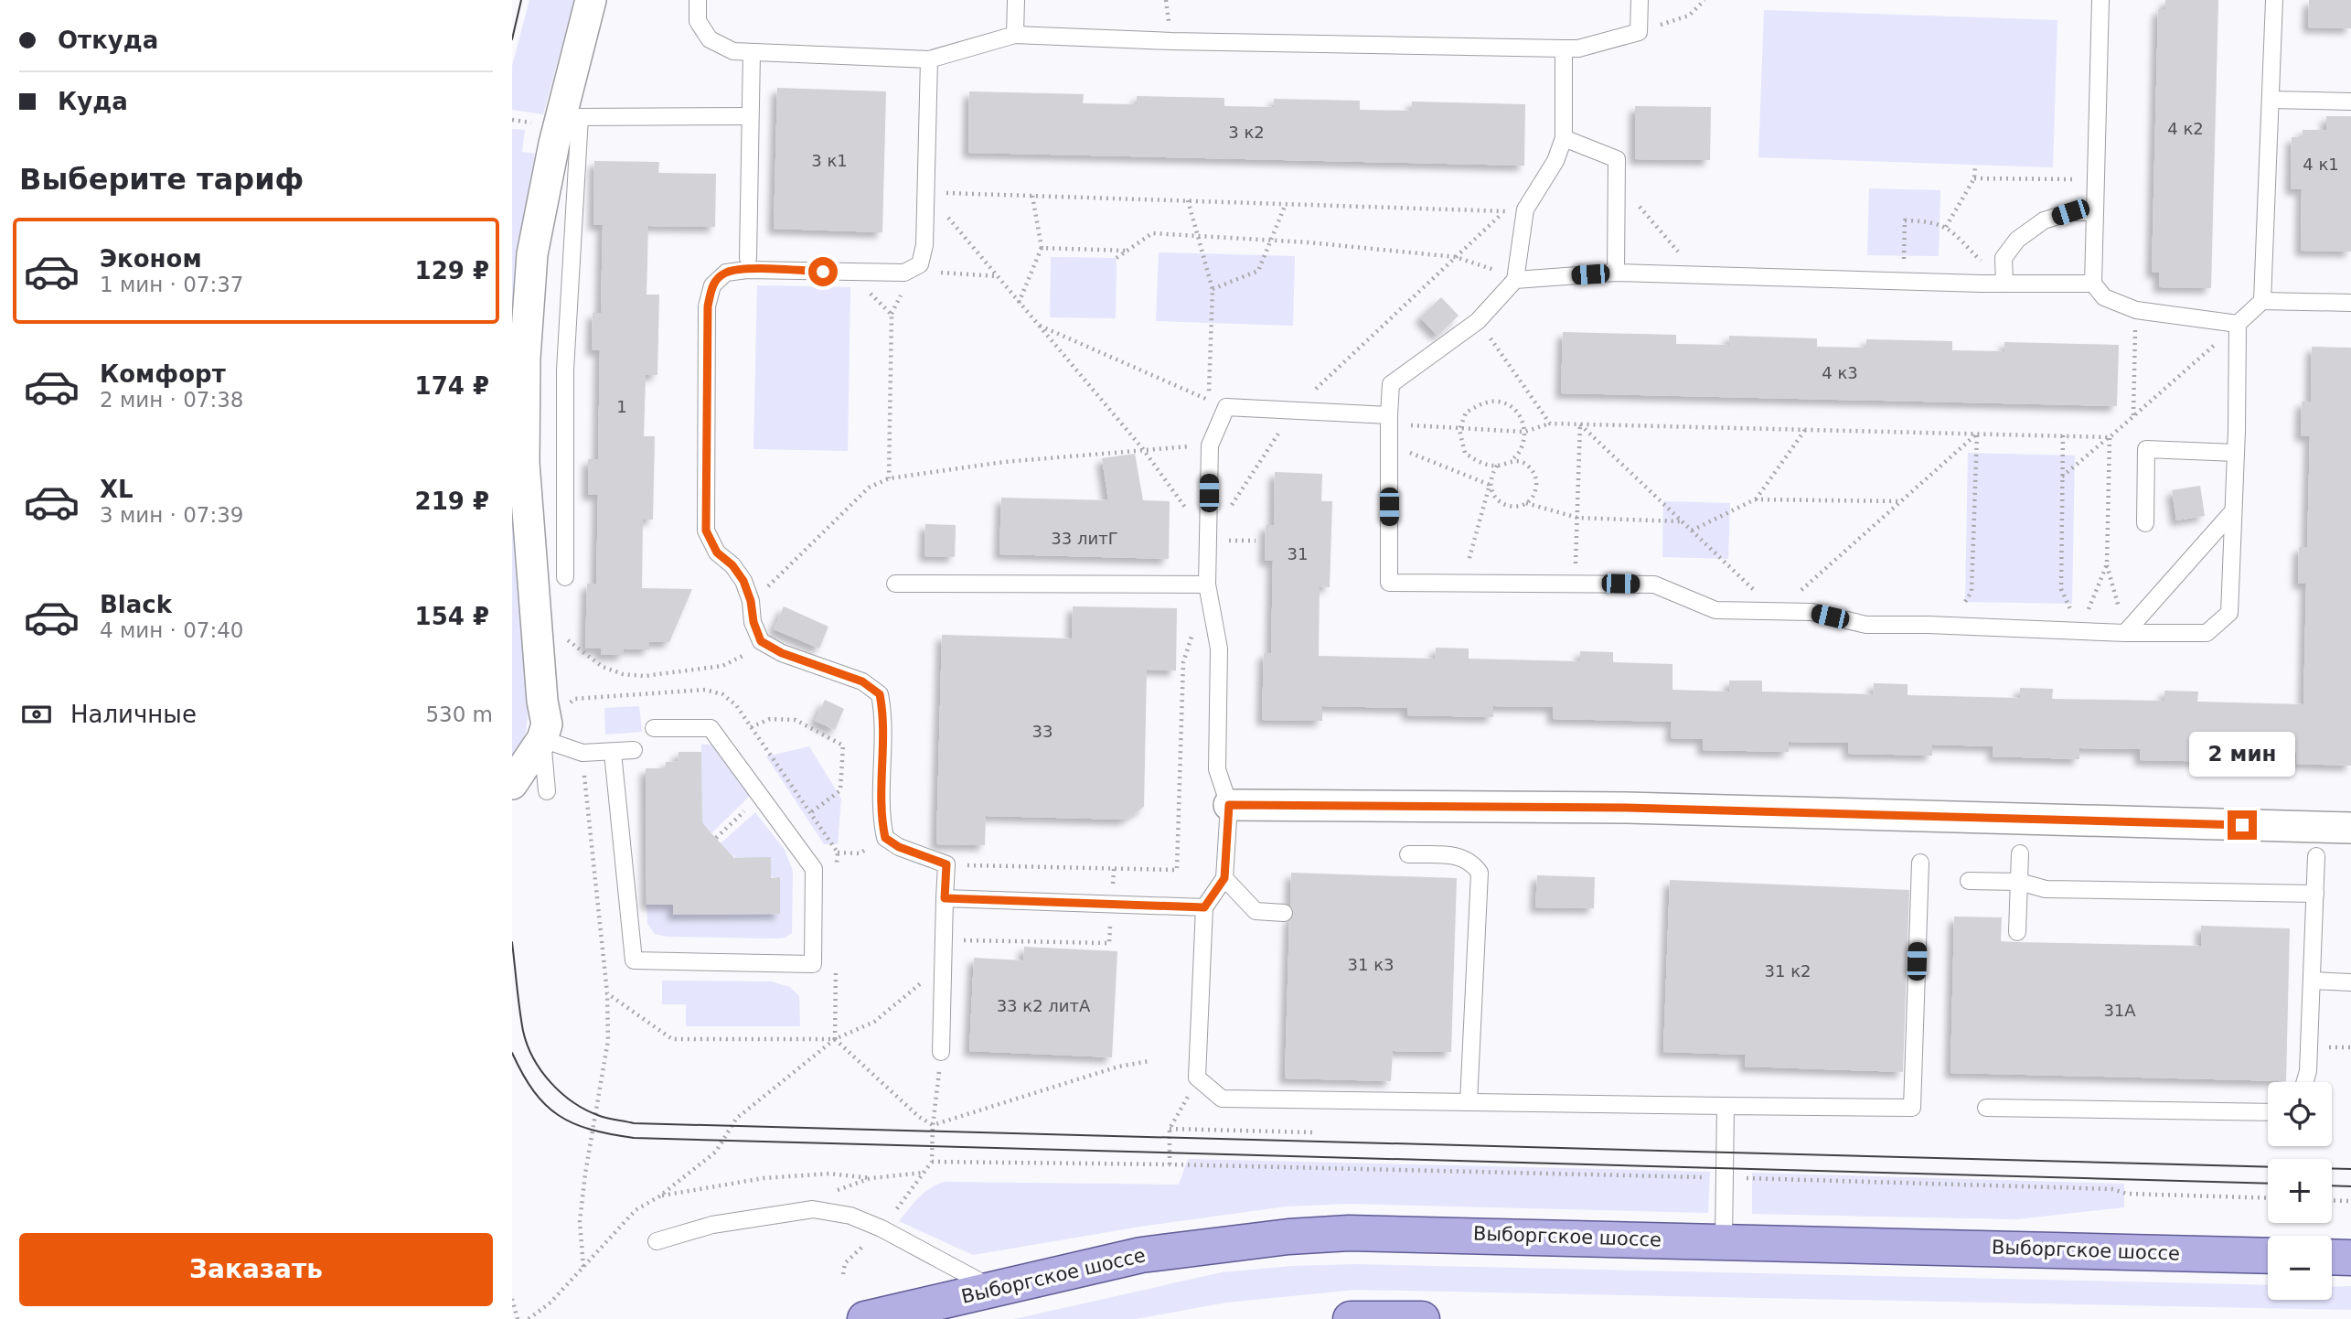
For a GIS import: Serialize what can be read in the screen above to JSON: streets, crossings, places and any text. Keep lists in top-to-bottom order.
{
  "streets": {
    "main road": ["Выборгское шоссе"]
  },
  "house_numbers": [
    "4 к2",
    "3 к2",
    "3 к1",
    "4 к1",
    "4 к3",
    "1",
    "33 литГ",
    "31",
    "33",
    "31 к3",
    "31 к2",
    "33 к2 литА",
    "31А"
  ],
  "page": {
    "banner": ["Откуда", "Куда"],
    "heading": "Выберите тариф",
    "list": [
      {
        "name": "Эконом",
        "note": "1 мин · 07:37",
        "value": "129 ₽"
      },
      {
        "name": "Комфорт",
        "note": "2 мин · 07:38",
        "value": "174 ₽"
      },
      {
        "name": "XL",
        "note": "3 мин · 07:39",
        "value": "219 ₽"
      },
      {
        "name": "Black",
        "note": "4 мин · 07:40",
        "value": "154 ₽"
      }
    ],
    "pay": ["Наличные", "530 m"],
    "bubble": "2 мин",
    "map_buttons": ["+", "−"],
    "buttons": "Заказать"
  }
}
